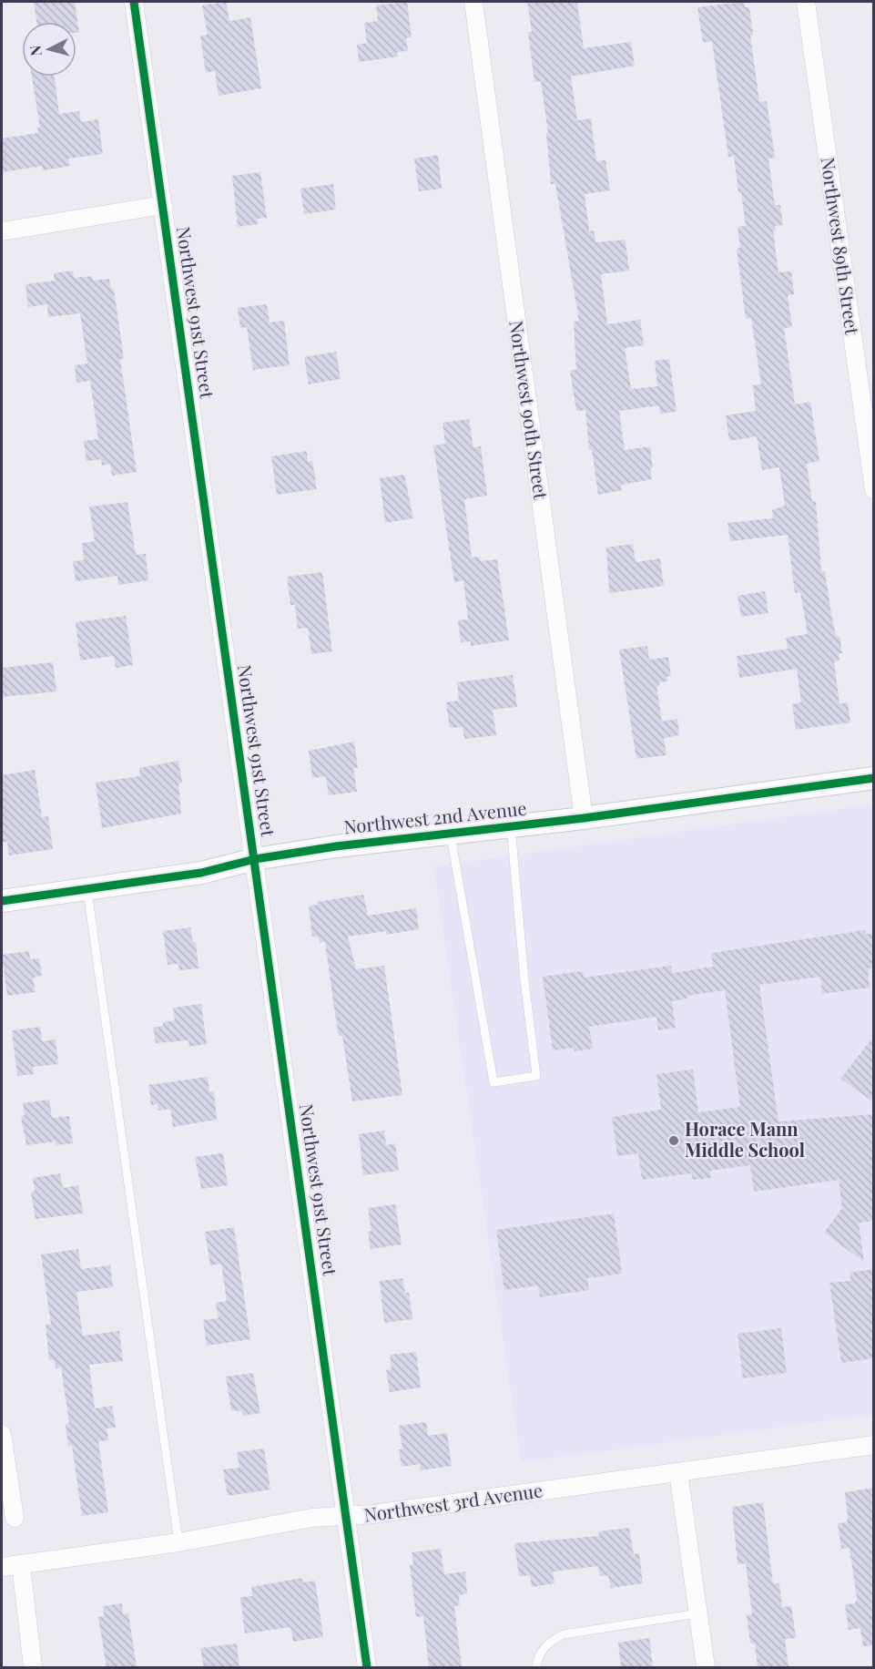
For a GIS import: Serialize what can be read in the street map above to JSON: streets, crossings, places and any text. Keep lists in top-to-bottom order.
{
  "streets": {
    "street": [
      "Northwest 89th Street",
      "Northwest 91st Street",
      "Northwest 90th Street",
      "Northwest 2nd Avenue",
      "Northwest 3rd Avenue"
    ]
  },
  "crossings": [
    ["Northwest 91st Street", "Northwest 2nd Avenue"],
    ["Northwest 91st Street", "Northwest 3rd Avenue"],
    ["Northwest 90th Street", "Northwest 2nd Avenue"]
  ],
  "places": ["Horace Mann Middle School"],
  "north": "left"
}
